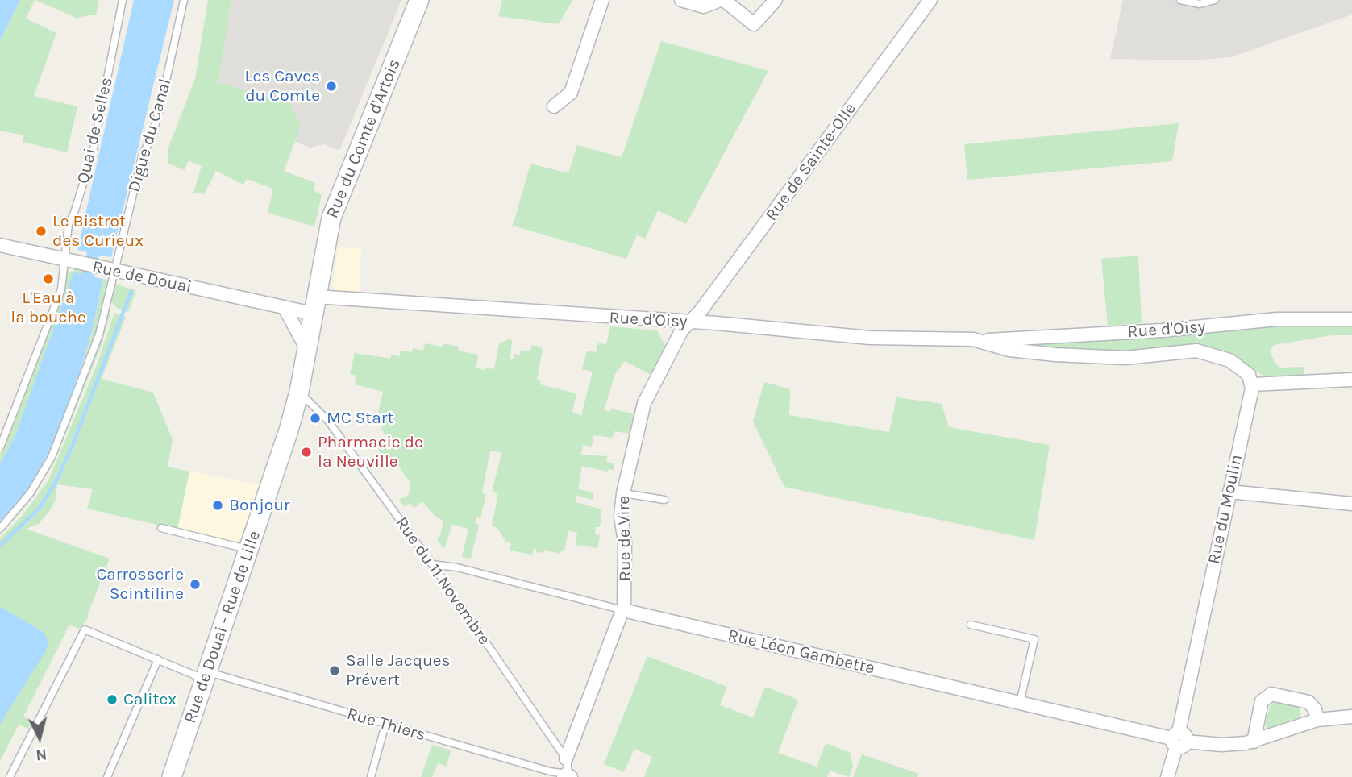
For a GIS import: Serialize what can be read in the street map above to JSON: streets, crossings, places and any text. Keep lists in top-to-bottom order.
{
  "streets": {
    "main road": ["Rue du Comte d'Artois", "Rue de Douai - Rue de Lille"],
    "street": [
      "Rue de Sainte-Olle",
      "Rue de Douai",
      "Rue d'Oisy",
      "Rue du Moulin",
      "Rue de Vire",
      "Rue Léon Gambetta"
    ],
    "lane": [
      "Quai de Selles",
      "Digue du Canal",
      "Rue du 11 Novembre",
      "Rue Thiers"
    ]
  },
  "crossings": [
    ["Quai de Selles", "Rue de Douai"],
    ["Digue du Canal", "Rue de Douai"],
    ["Rue du Comte d'Artois", "Rue de Douai"],
    ["Rue du Comte d'Artois", "Rue d'Oisy"],
    ["Rue du Comte d'Artois", "Rue de Douai - Rue de Lille"],
    ["Rue de Sainte-Olle", "Rue d'Oisy"],
    ["Rue de Sainte-Olle", "Rue de Vire"],
    ["Rue de Douai", "Rue d'Oisy"],
    ["Rue de Douai", "Rue de Douai - Rue de Lille"],
    ["Rue d'Oisy", "Rue du Moulin"],
    ["Rue d'Oisy", "Rue de Vire"],
    ["Rue d'Oisy", "Rue de Douai - Rue de Lille"],
    ["Rue du Moulin", "Rue Léon Gambetta"],
    ["Rue de Vire", "Rue du 11 Novembre"],
    ["Rue de Vire", "Rue Léon Gambetta"],
    ["Rue du 11 Novembre", "Rue de Douai - Rue de Lille"],
    ["Rue du 11 Novembre", "Rue Léon Gambetta"],
    ["Rue de Douai - Rue de Lille", "Rue Thiers"]
  ],
  "places": [
    "Les Caves du Comte",
    "Le Bistrot des Curieux",
    "L'Eau à la bouche",
    "MC Start",
    "Pharmacie de la Neuville",
    "Bonjour",
    "Carrosserie Scintiline",
    "Salle Jacques Prévert",
    "Calitex"
  ],
  "north": "bottom"
}
